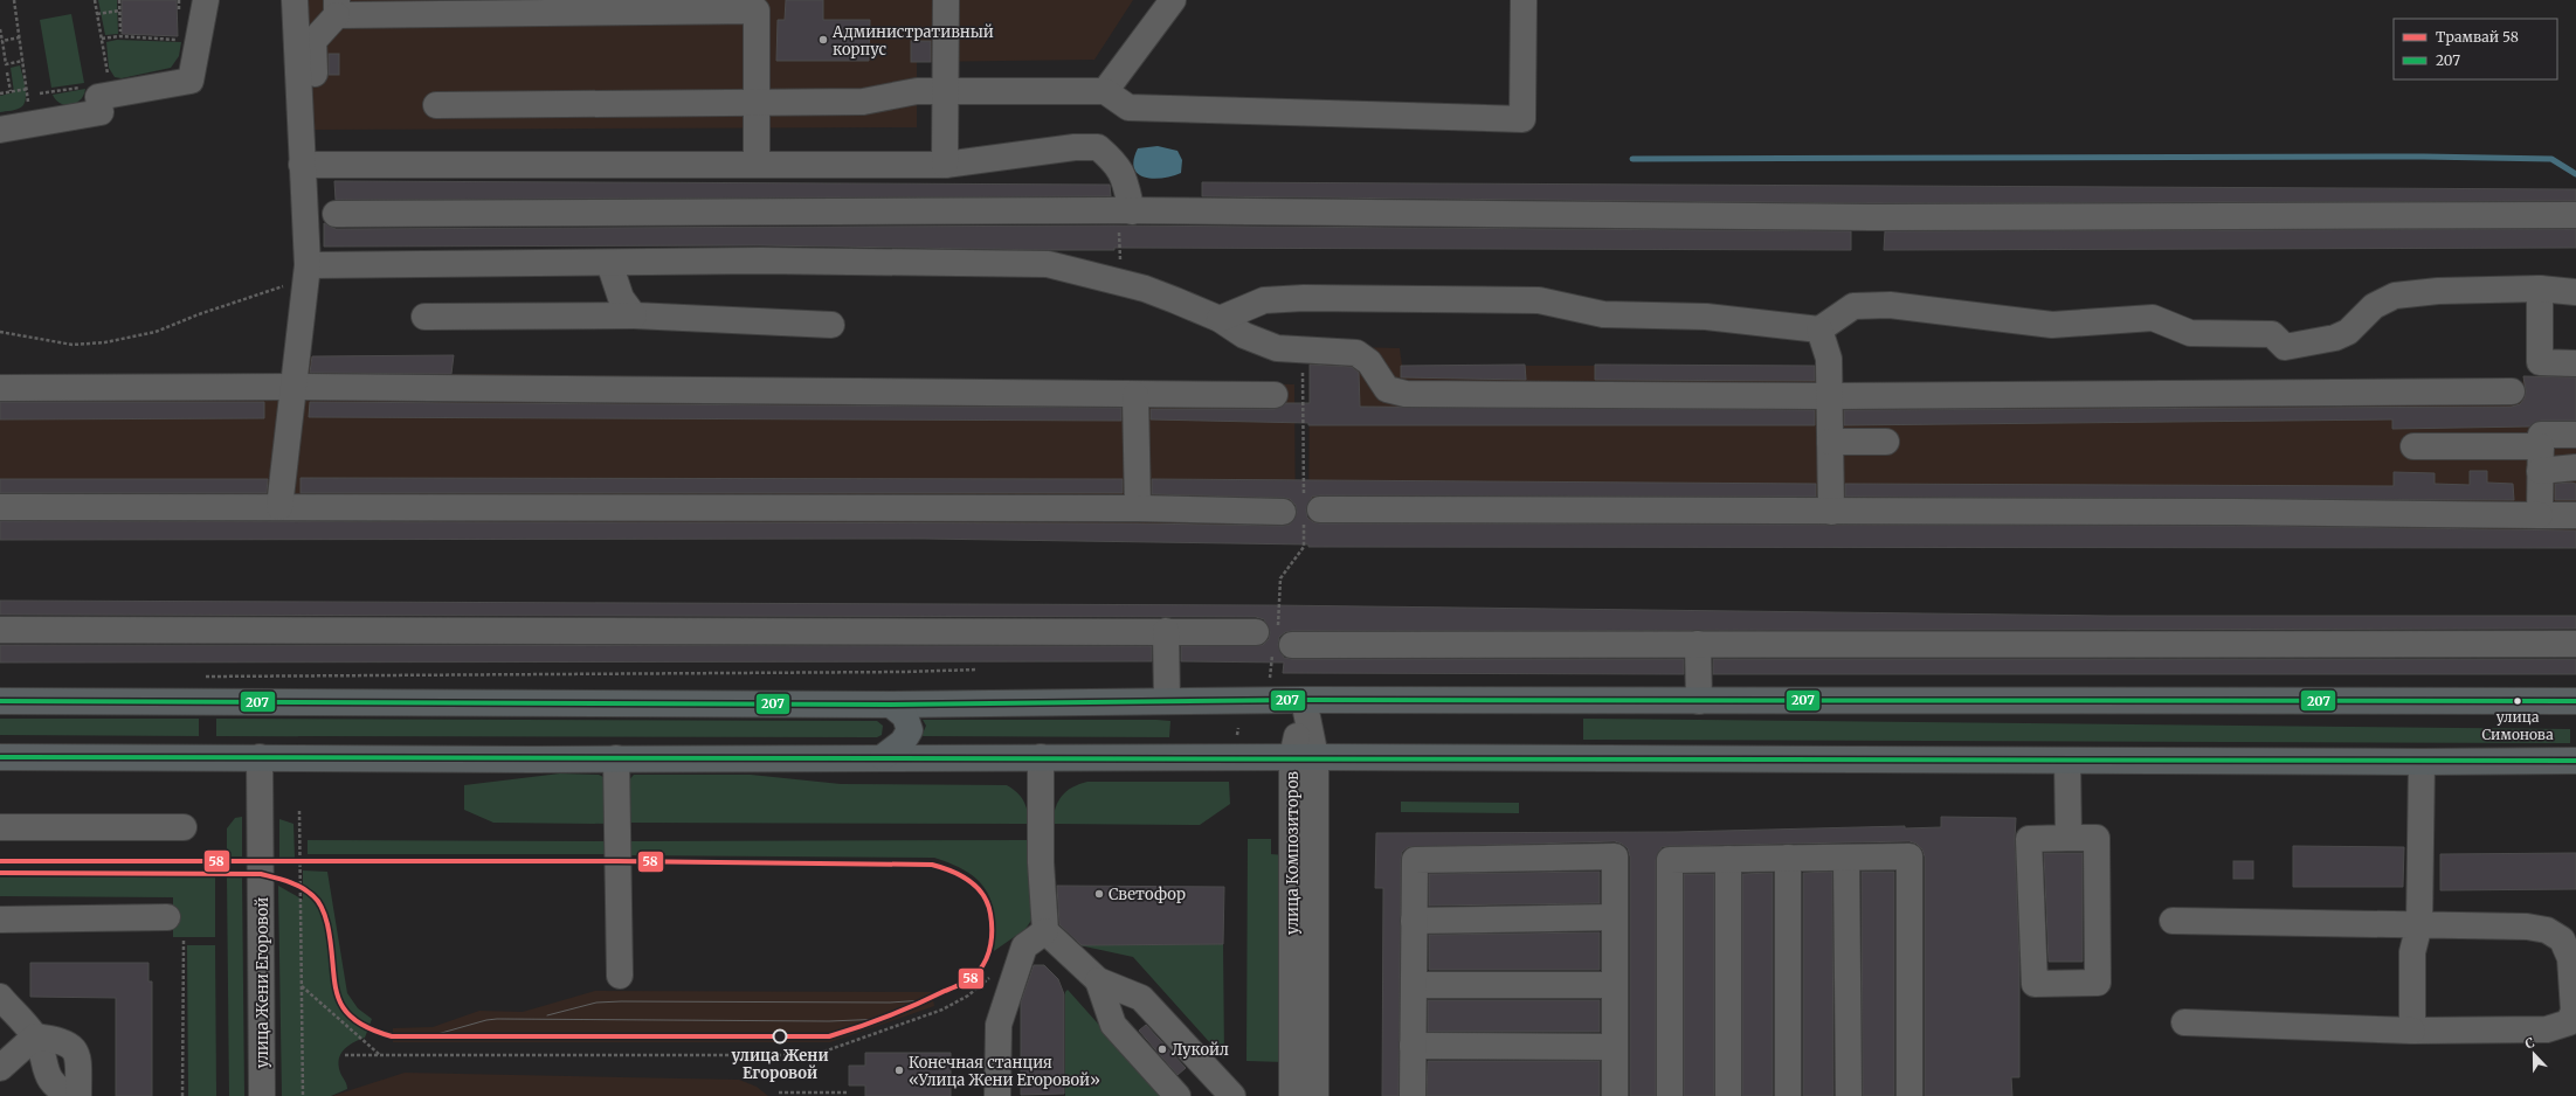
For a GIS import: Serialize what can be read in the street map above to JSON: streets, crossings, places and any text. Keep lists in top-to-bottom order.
{
  "streets": {
    "street": ["улица Композиторов", "улица Жени Егоровой"]
  },
  "places": [
    "Административный корпус",
    "улица Симонова",
    "Светофор",
    "улица Жени Егоровой",
    "Лукойл",
    "Конечная станция «Улица Жени Егоровой»"
  ],
  "lines": ["transit line 207", "tram line 58"],
  "legend": ["Трамвай 58", "207"],
  "north": "top"
}
